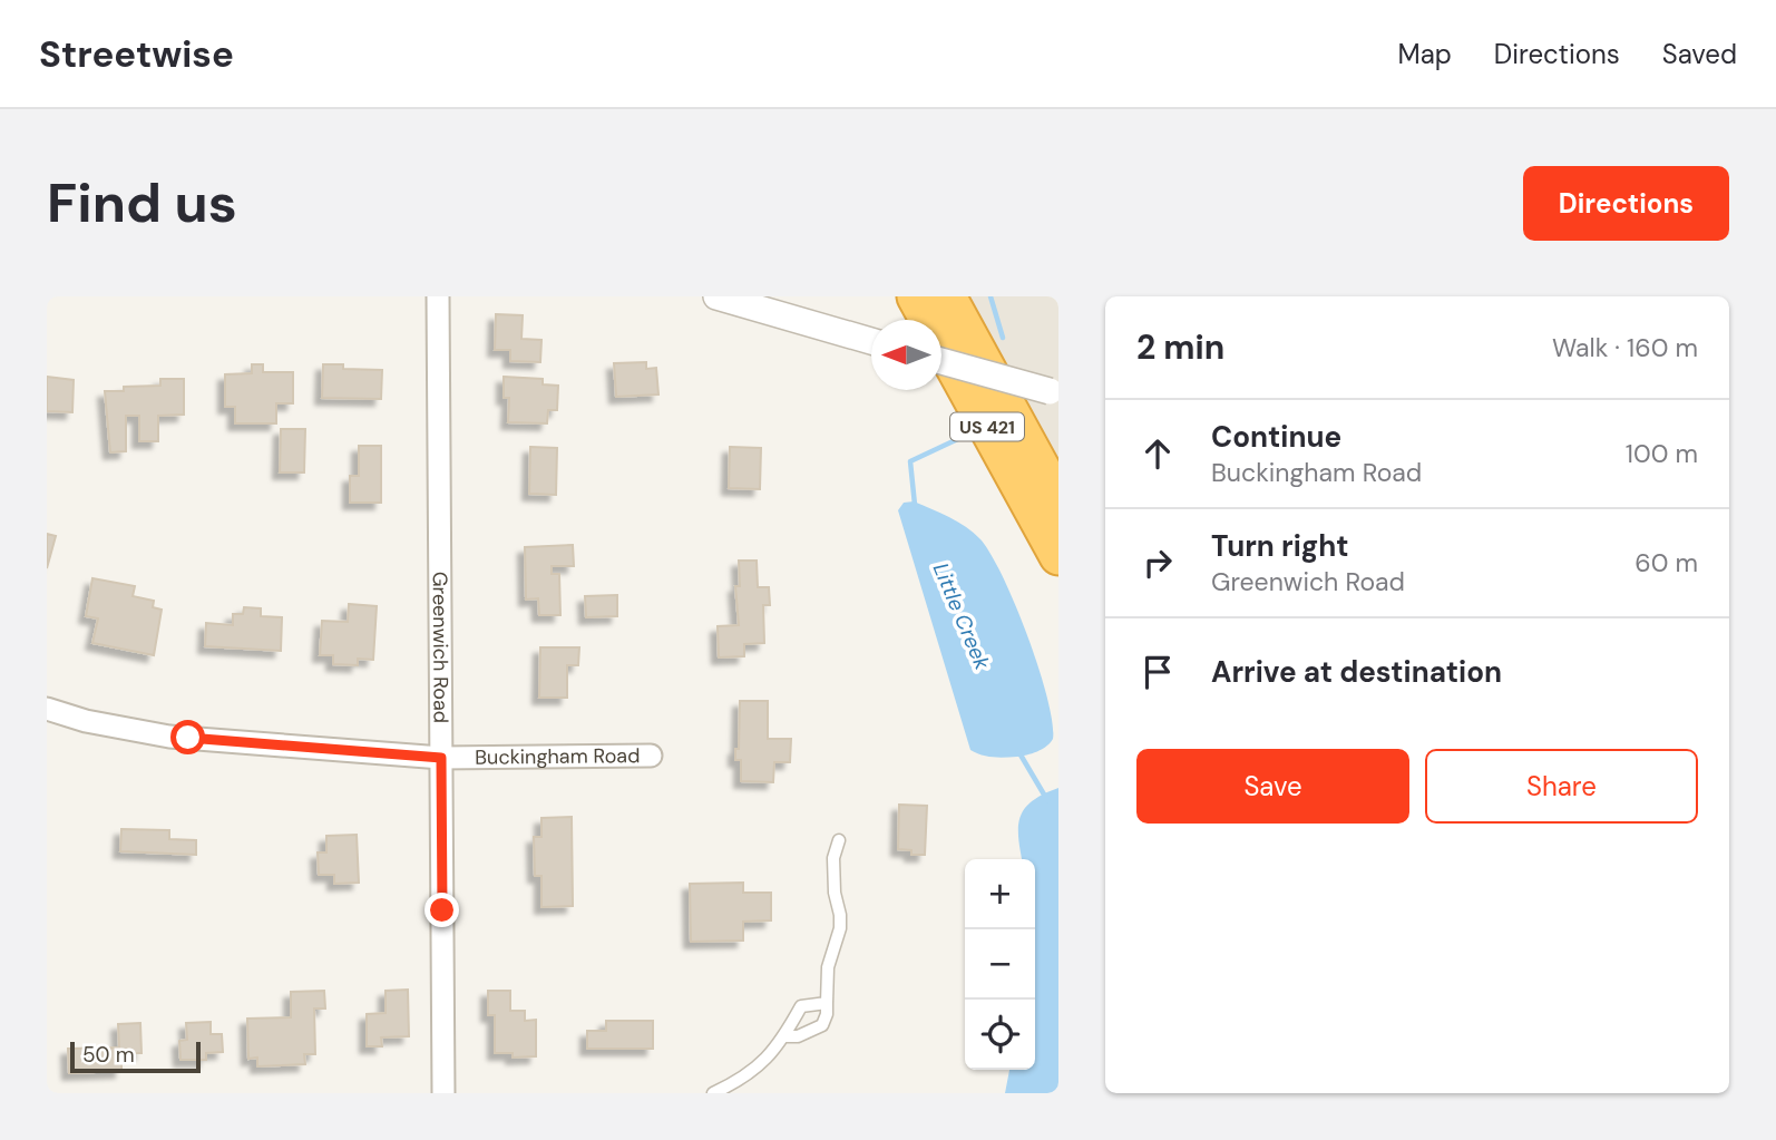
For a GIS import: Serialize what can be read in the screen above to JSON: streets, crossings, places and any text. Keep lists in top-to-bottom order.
{
  "streets": {
    "highway": ["US 421"],
    "street": ["Greenwich Road", "Buckingham Road"]
  },
  "crossings": [
    ["Greenwich Road", "Buckingham Road"]
  ],
  "water": ["Little Creek"],
  "scale_bar": "50 m",
  "north": "left",
  "page": {
    "header": "Streetwise",
    "nav": ["Map", "Directions", "Saved"],
    "buttons": [
      "Directions",
      ["Save", "Share"]
    ],
    "title": "Find us",
    "heading": ["2 min", "Walk · 160 m"],
    "list": [
      ["Continue", "Buckingham Road", "100 m"],
      ["Turn right", "Greenwich Road", "60 m"],
      "Arrive at destination"
    ],
    "map_buttons": ["+", "−"],
    "scale": "50 m"
  }
}
